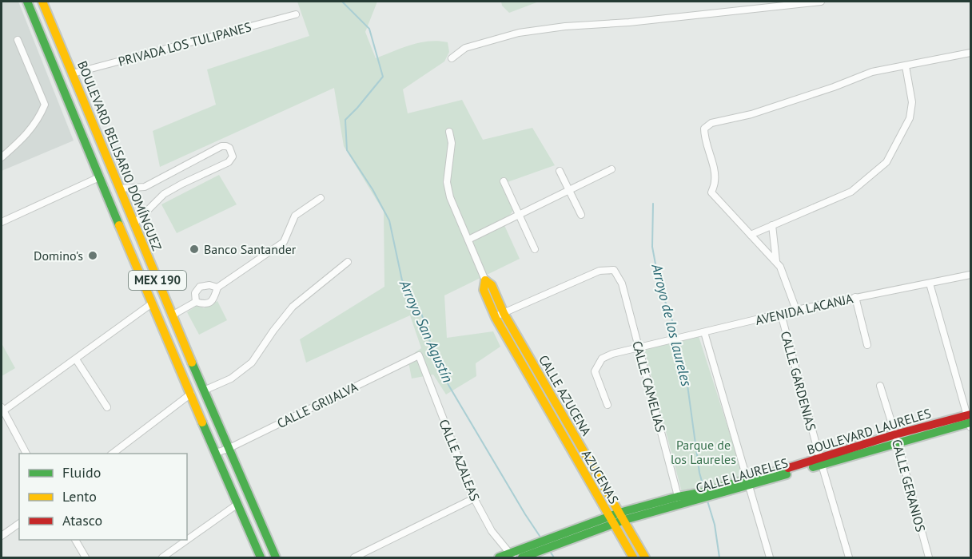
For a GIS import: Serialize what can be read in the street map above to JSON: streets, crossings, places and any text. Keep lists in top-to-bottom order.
{
  "streets": {
    "main road": [
      "BOULEVARD BELISARIO DOMÍNGUEZ",
      "MEX 190",
      "CALLE AZUCENA",
      "BOULEVARD LAURELES",
      "AZUCENAS"
    ],
    "street": [
      "PRIVADA LOS TULIPANES",
      "AVENIDA LACANJA",
      "CALLE GARDENIAS",
      "CALLE CAMELIAS",
      "CALLE GRIJALVA",
      "CALLE AZALEAS",
      "CALLE GERANIOS"
    ]
  },
  "crossings": [
    ["PRIVADA LOS TULIPANES", "BOULEVARD BELISARIO DOMÍNGUEZ"],
    ["BOULEVARD BELISARIO DOMÍNGUEZ", "CALLE GRIJALVA"],
    ["AVENIDA LACANJA", "CALLE GARDENIAS"],
    ["AVENIDA LACANJA", "CALLE CAMELIAS"],
    ["CALLE GARDENIAS", "BOULEVARD LAURELES"],
    ["CALLE CAMELIAS", "CALLE AZUCENA"],
    ["CALLE CAMELIAS", "BOULEVARD LAURELES"],
    ["CALLE AZUCENA", "BOULEVARD LAURELES"],
    ["CALLE GRIJALVA", "CALLE AZALEAS"],
    ["BOULEVARD LAURELES", "AZUCENAS"],
    ["BOULEVARD LAURELES", "CALLE GERANIOS"]
  ],
  "water": ["Arroyo de los laureles", "Arroyo San Agustín"],
  "parks": ["Parque de los Laureles"],
  "places": ["Banco Santander", "Domino's"],
  "legend": ["Fluido", "Lento", "Atasco"]
}
